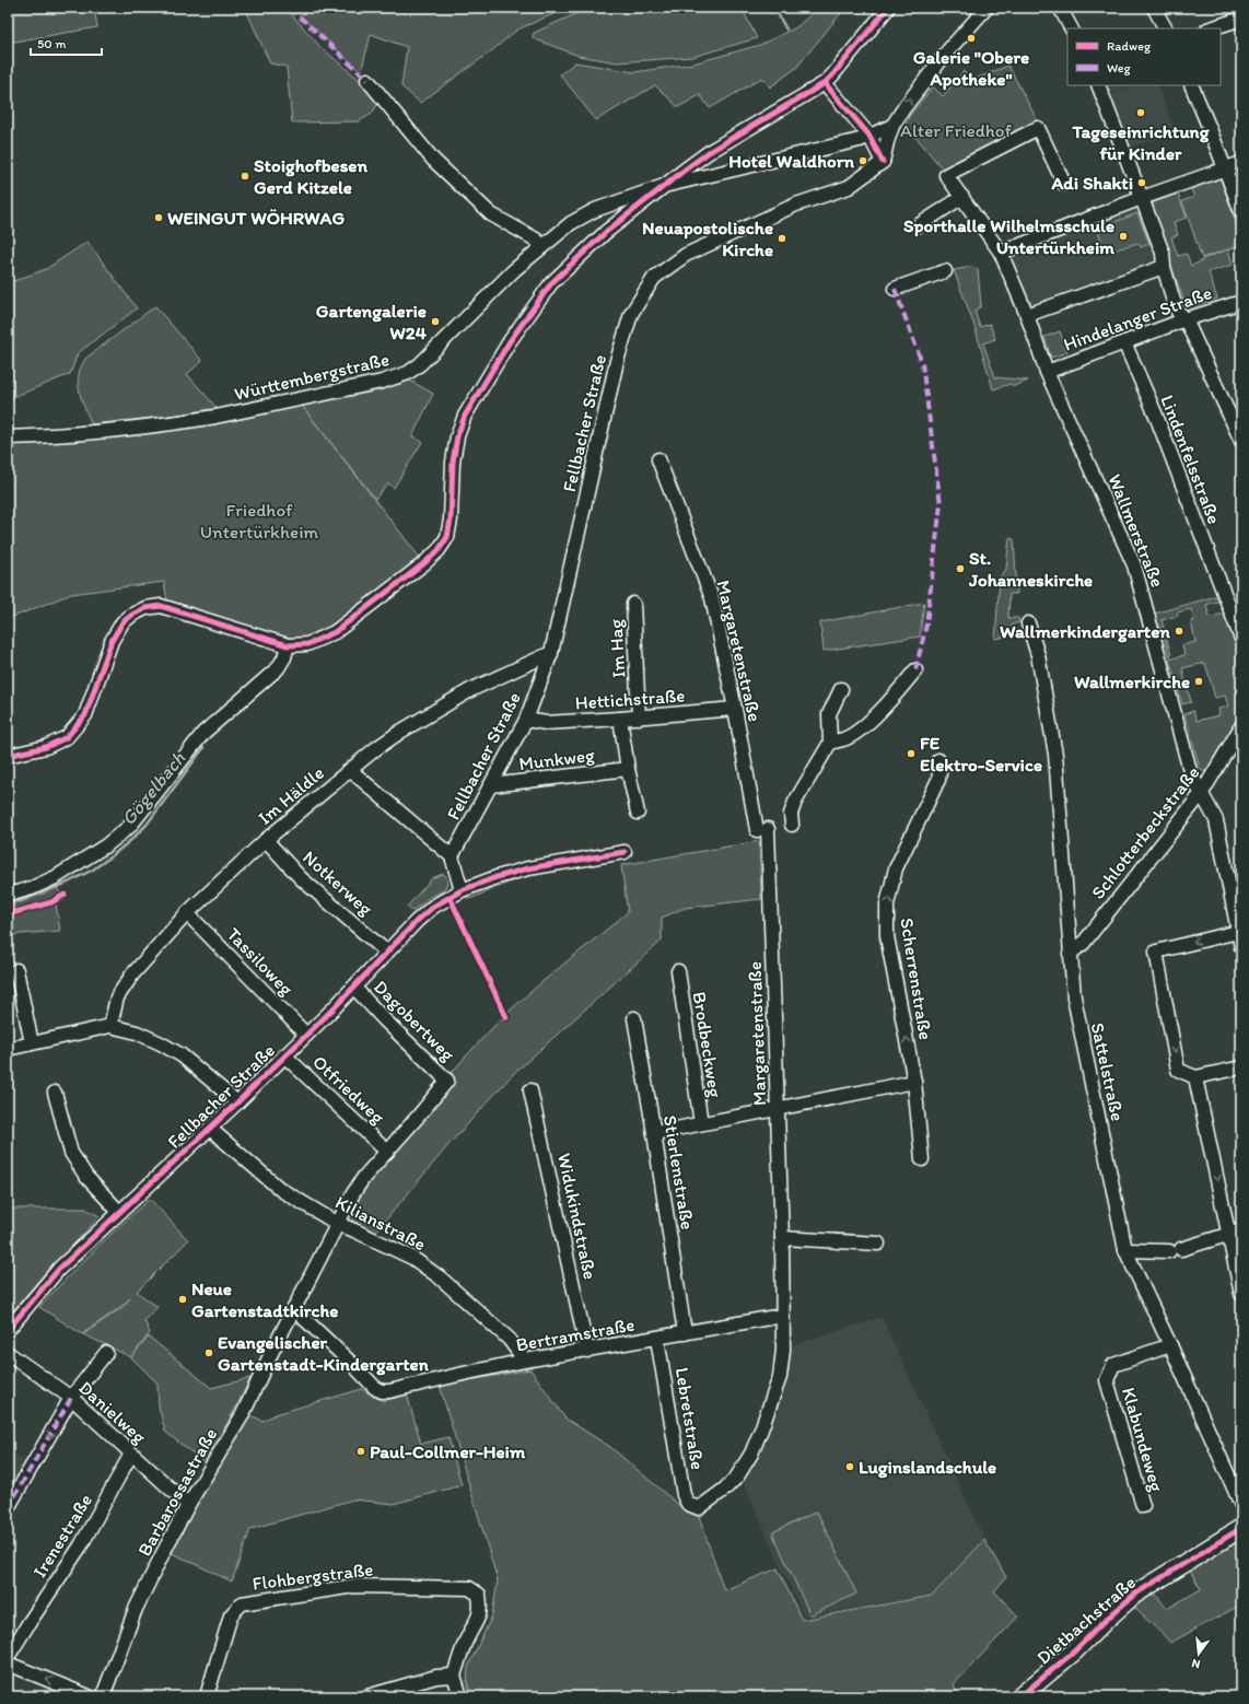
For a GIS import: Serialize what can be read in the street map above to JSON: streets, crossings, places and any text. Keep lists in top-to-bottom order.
{
  "streets": {
    "main road": ["Dietbachstraße"],
    "street": [
      "Hindelanger Straße",
      "Württembergstraße",
      "Fellbacher Straße",
      "Lindenfelsstraße",
      "Wallmerstraße",
      "Im Hag",
      "Margaretenstraße",
      "Hettichstraße",
      "Munkweg",
      "Im Häldle",
      "Schlotterbeckstraße",
      "Notkerweg",
      "Tassiloweg",
      "Scherrenstraße",
      "Dagobertweg",
      "Brodbeckweg",
      "Sattelstraße",
      "Otfriedweg",
      "Stierlenstraße",
      "Widukindstraße",
      "Kilianstraße",
      "Bertramstraße",
      "Danielweg",
      "Lebretstraße",
      "Klabundeweg",
      "Barbarossastraße",
      "Irenestraße",
      "Flohbergstraße"
    ]
  },
  "crossings": [
    ["Hindelanger Straße", "Lindenfelsstraße"],
    ["Hindelanger Straße", "Wallmerstraße"],
    ["Fellbacher Straße", "Hettichstraße"],
    ["Fellbacher Straße", "Munkweg"],
    ["Fellbacher Straße", "Im Häldle"],
    ["Fellbacher Straße", "Notkerweg"],
    ["Fellbacher Straße", "Tassiloweg"],
    ["Fellbacher Straße", "Dagobertweg"],
    ["Fellbacher Straße", "Otfriedweg"],
    ["Fellbacher Straße", "Kilianstraße"],
    ["Wallmerstraße", "Schlotterbeckstraße"],
    ["Im Hag", "Hettichstraße"],
    ["Margaretenstraße", "Hettichstraße"],
    ["Margaretenstraße", "Bertramstraße"],
    ["Margaretenstraße", "Lebretstraße"],
    ["Im Häldle", "Notkerweg"],
    ["Im Häldle", "Tassiloweg"],
    ["Schlotterbeckstraße", "Sattelstraße"],
    ["Dagobertweg", "Barbarossastraße"],
    ["Sattelstraße", "Klabundeweg"],
    ["Otfriedweg", "Barbarossastraße"],
    ["Stierlenstraße", "Bertramstraße"],
    ["Widukindstraße", "Bertramstraße"],
    ["Kilianstraße", "Bertramstraße"],
    ["Kilianstraße", "Barbarossastraße"],
    ["Bertramstraße", "Lebretstraße"],
    ["Bertramstraße", "Barbarossastraße"],
    ["Danielweg", "Barbarossastraße"],
    ["Danielweg", "Irenestraße"]
  ],
  "one_way": ["Scherrenstraße"],
  "water": ["Gögelbach"],
  "parks": ["Alter Friedhof", "Friedhof Untertürkheim"],
  "places": [
    "Galerie \"Obere Apotheke\"",
    "Tageseinrichtung für Kinder",
    "Hotel Waldhorn",
    "Stoighofbesen Gerd Kitzele",
    "Adi Shakti",
    "WEINGUT WÖHRWAG",
    "Sporthalle Wilhelmsschule Untertürkheim",
    "Neuapostolische Kirche",
    "Gartengalerie W24",
    "St. Johanneskirche",
    "Wallmerkindergarten",
    "Wallmerkirche",
    "FE Elektro-Service",
    "Neue Gartenstadtkirche",
    "Evangelischer Gartenstadt-Kindergarten",
    "Paul-Collmer-Heim",
    "Luginslandschule"
  ],
  "legend": ["Radweg", "Weg"],
  "scale_bar": "50 m",
  "north": "bottom"
}
